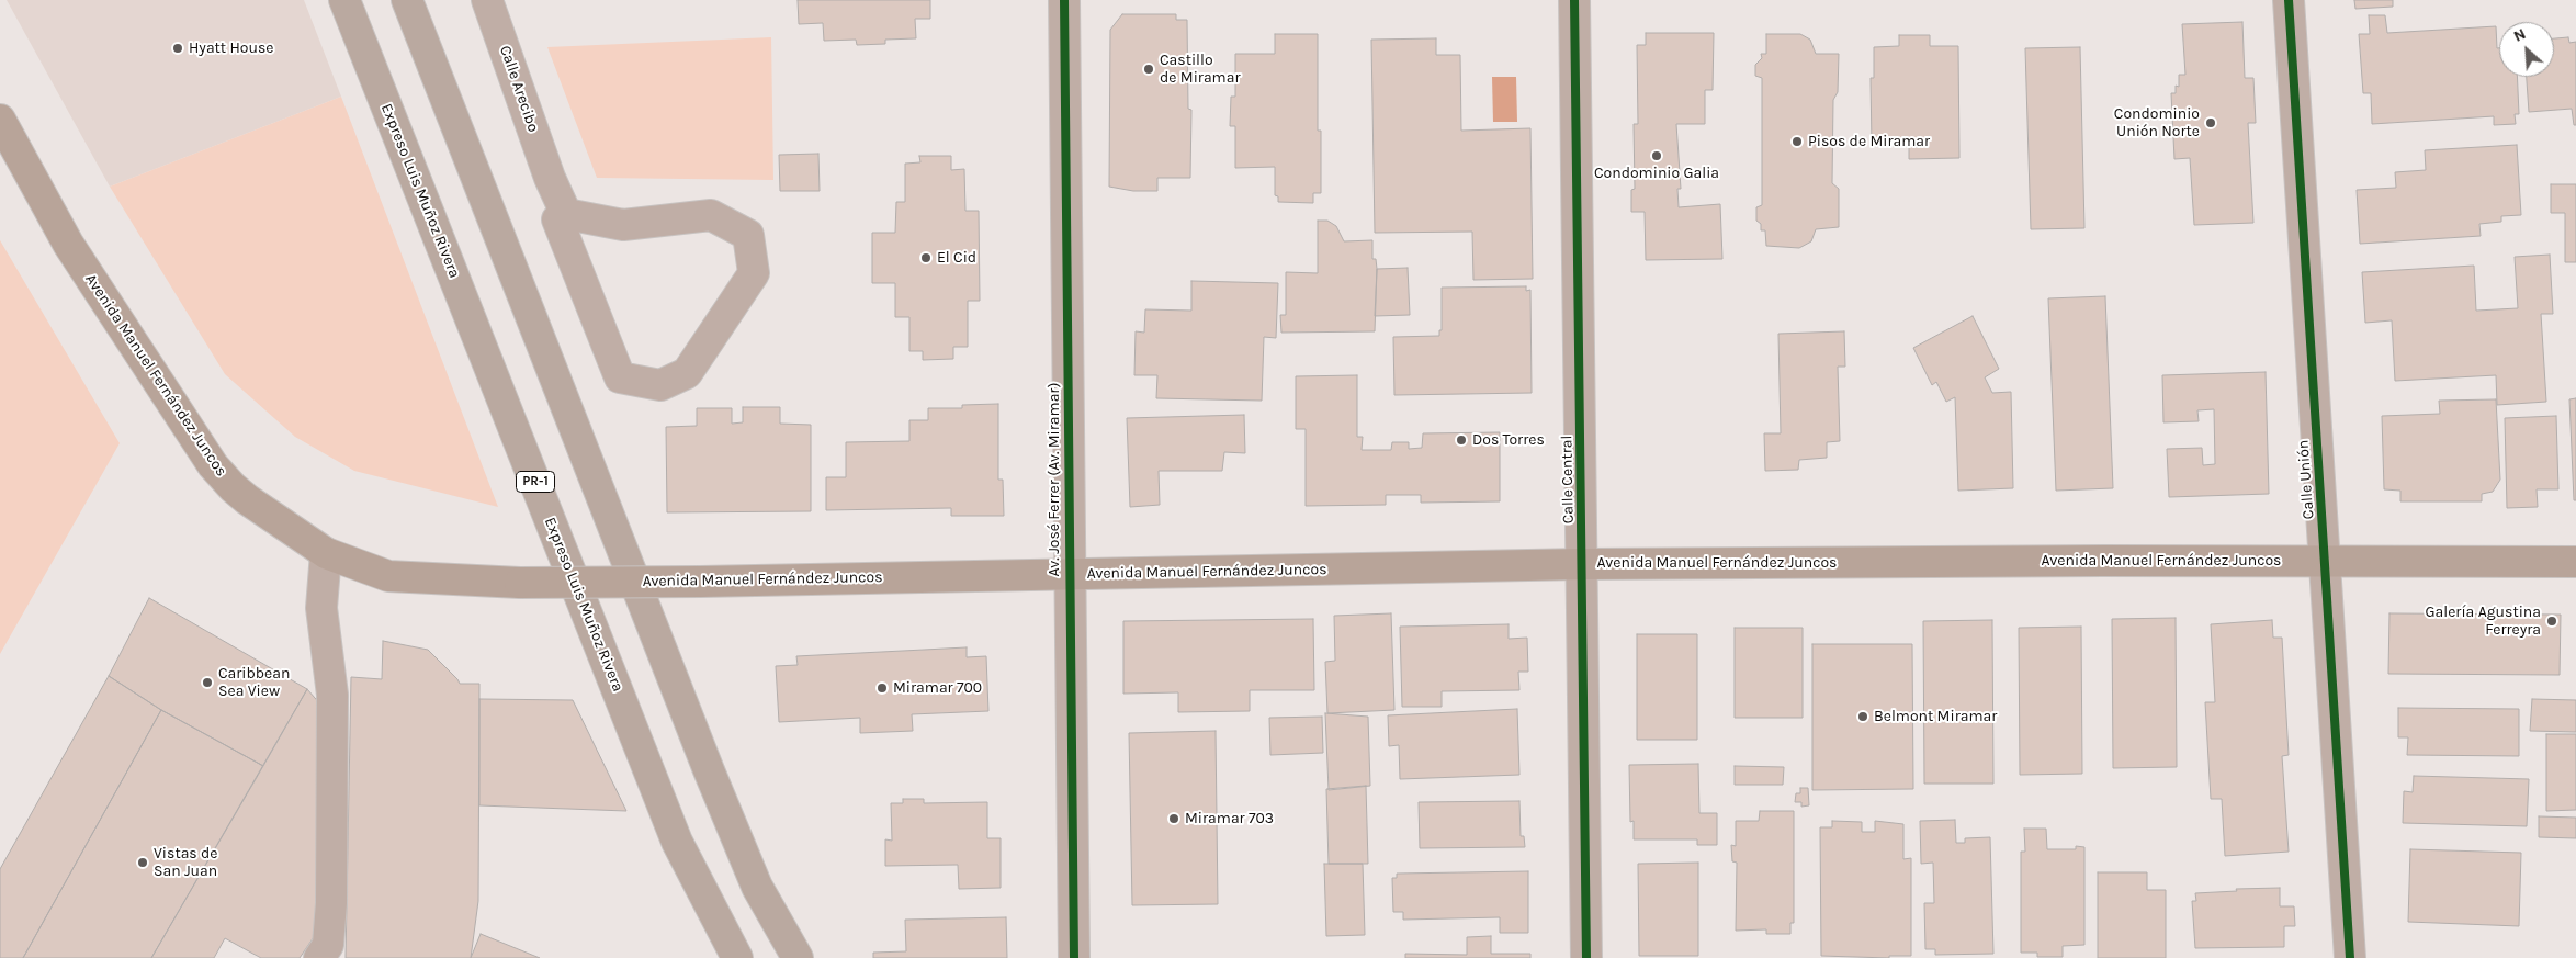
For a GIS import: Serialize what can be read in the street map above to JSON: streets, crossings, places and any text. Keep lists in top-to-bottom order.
{
  "streets": {
    "highway": ["Expreso Luis Muñoz Rivera", "PR-1"],
    "main road": ["Avenida Manuel Fernández Juncos"],
    "street": [
      "Calle Arecibo",
      "Av. José Ferrer (Av. Miramar)",
      "Calle Central",
      "Calle Unión"
    ]
  },
  "crossings": [
    ["Avenida Manuel Fernández Juncos", "Av. José Ferrer (Av. Miramar)"],
    ["Avenida Manuel Fernández Juncos", "Calle Central"],
    ["Avenida Manuel Fernández Juncos", "Calle Unión"]
  ],
  "places": [
    "Hyatt House",
    "Castillo de Miramar",
    "Condominio Unión Norte",
    "Pisos de Miramar",
    "Condominio Galia",
    "El Cid",
    "Dos Torres",
    "Galería Agustina Ferreyra",
    "Caribbean Sea View",
    "Miramar 700",
    "Belmont Miramar",
    "Miramar 703",
    "Vistas de San Juan"
  ],
  "north": "top left"
}
